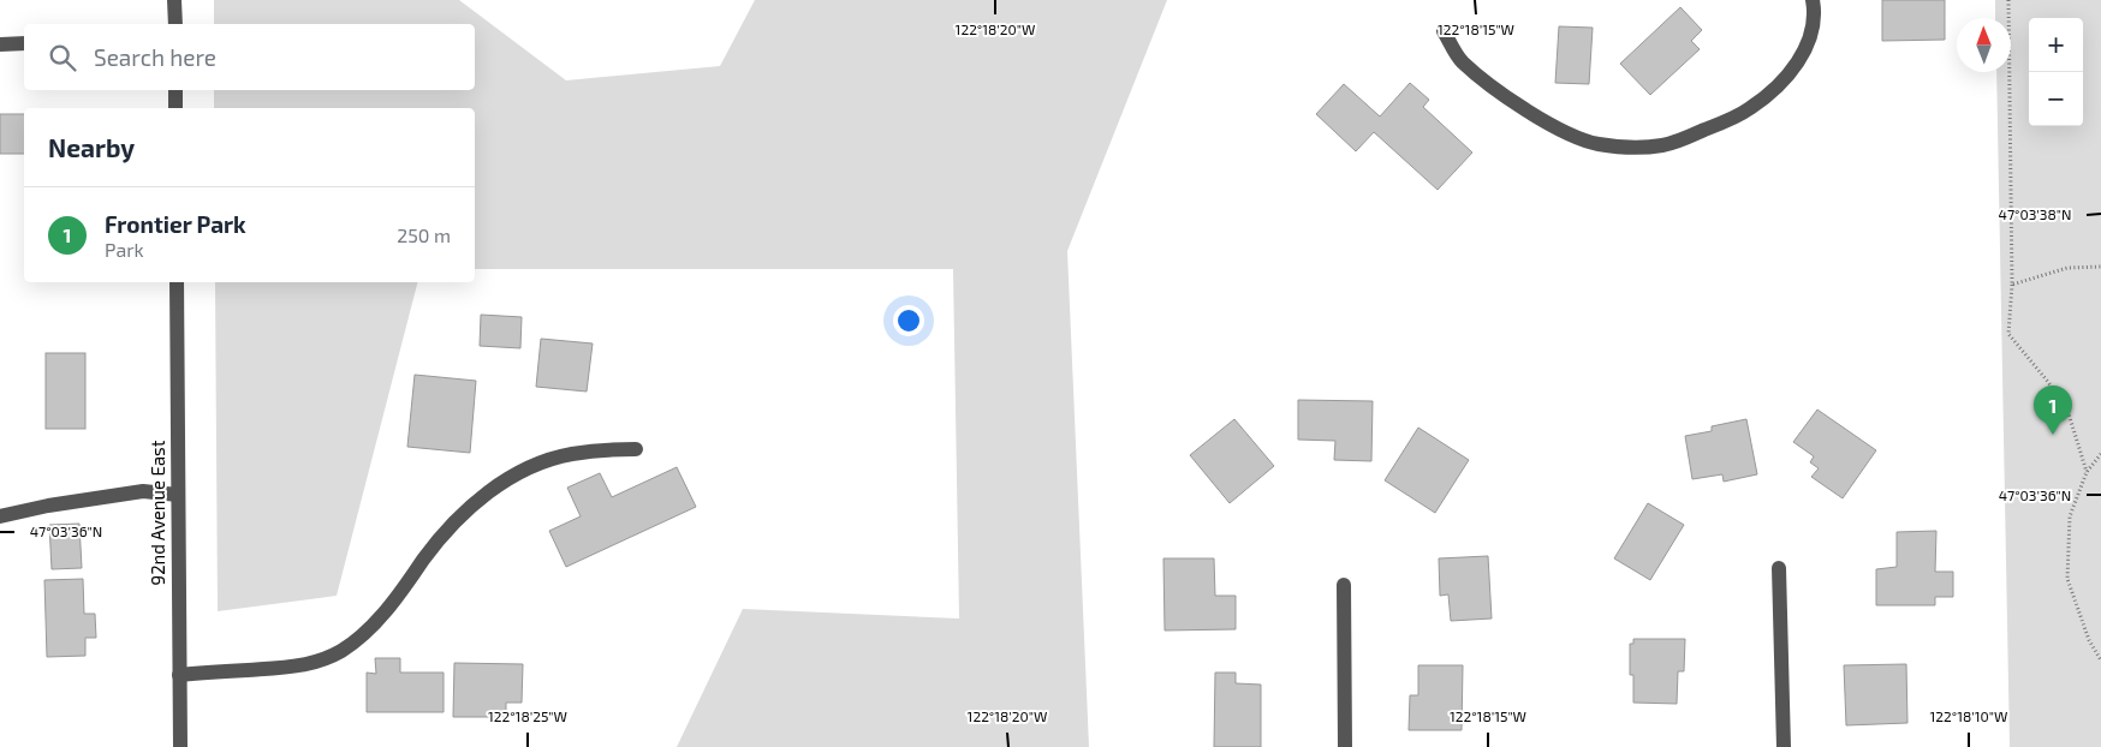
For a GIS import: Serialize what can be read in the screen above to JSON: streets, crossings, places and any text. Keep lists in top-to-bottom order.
{
  "streets": {
    "street": ["92nd Avenue East"]
  },
  "north": "top",
  "page": {
    "map_buttons": ["+", "−"],
    "search": "Search here",
    "heading": "Nearby",
    "list": [
      {
        "mark": "1",
        "name": "Frontier Park",
        "note": "Park",
        "value": "250 m"
      }
    ],
    "pins": "1"
  },
  "coordinates": [
    "122°18'20\"W",
    "122°18'15\"W",
    "47°03'38\"N",
    "47°03'36\"N",
    "122°18'25\"W",
    "122°18'10\"W"
  ]
}
